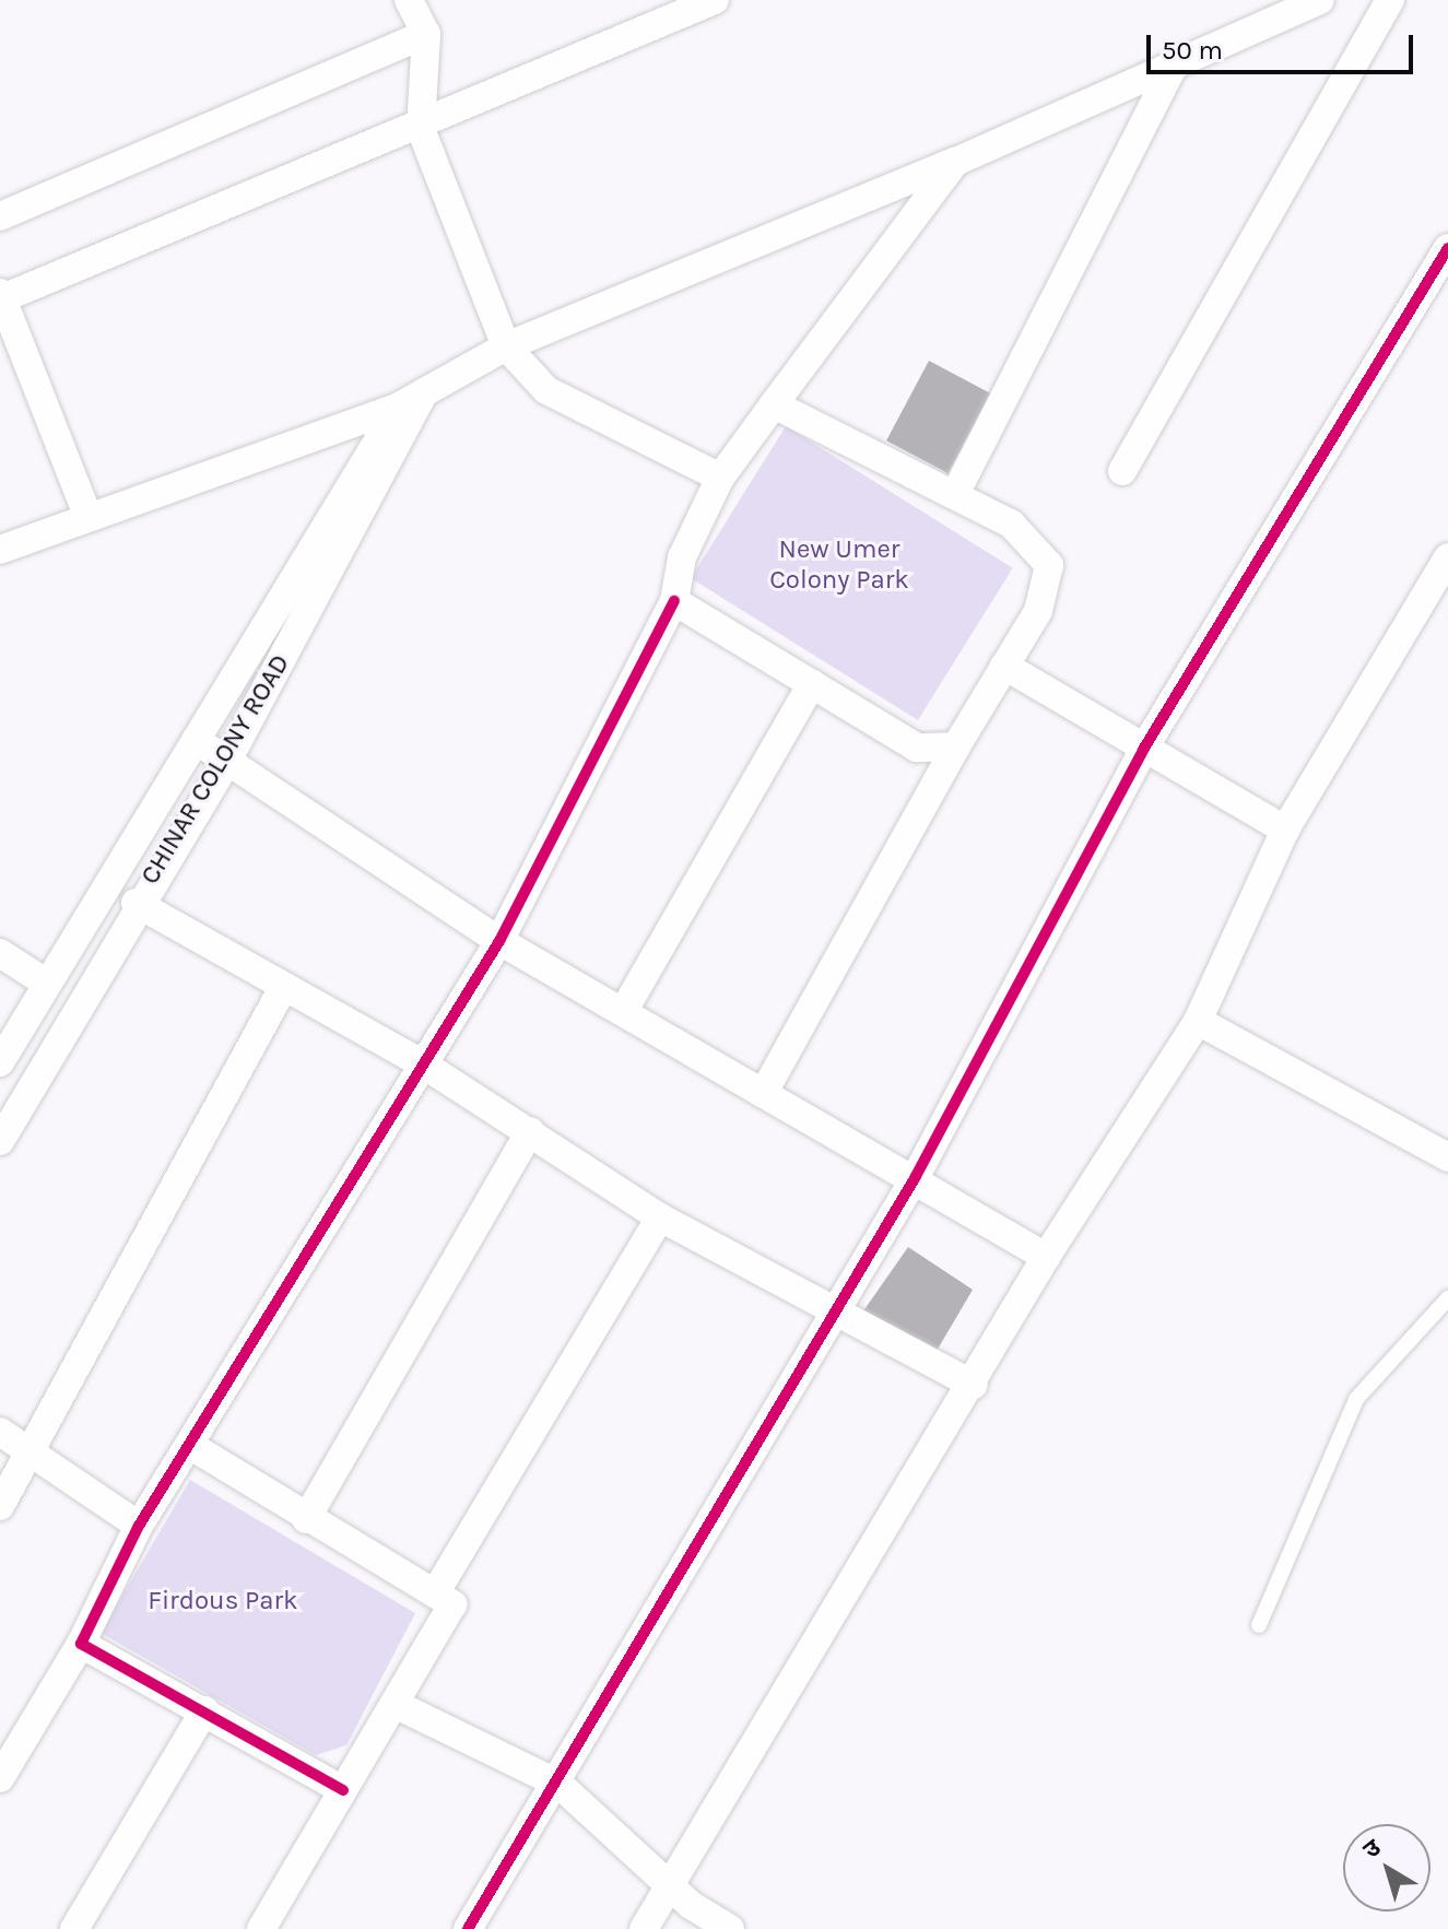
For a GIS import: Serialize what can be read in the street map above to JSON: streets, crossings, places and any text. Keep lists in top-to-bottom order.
{
  "streets": {
    "street": ["CHINAR COLONY ROAD"]
  },
  "parks": ["New Umer Colony Park", "Firdous Park"],
  "scale_bar": "50 m",
  "north": "top left"
}
